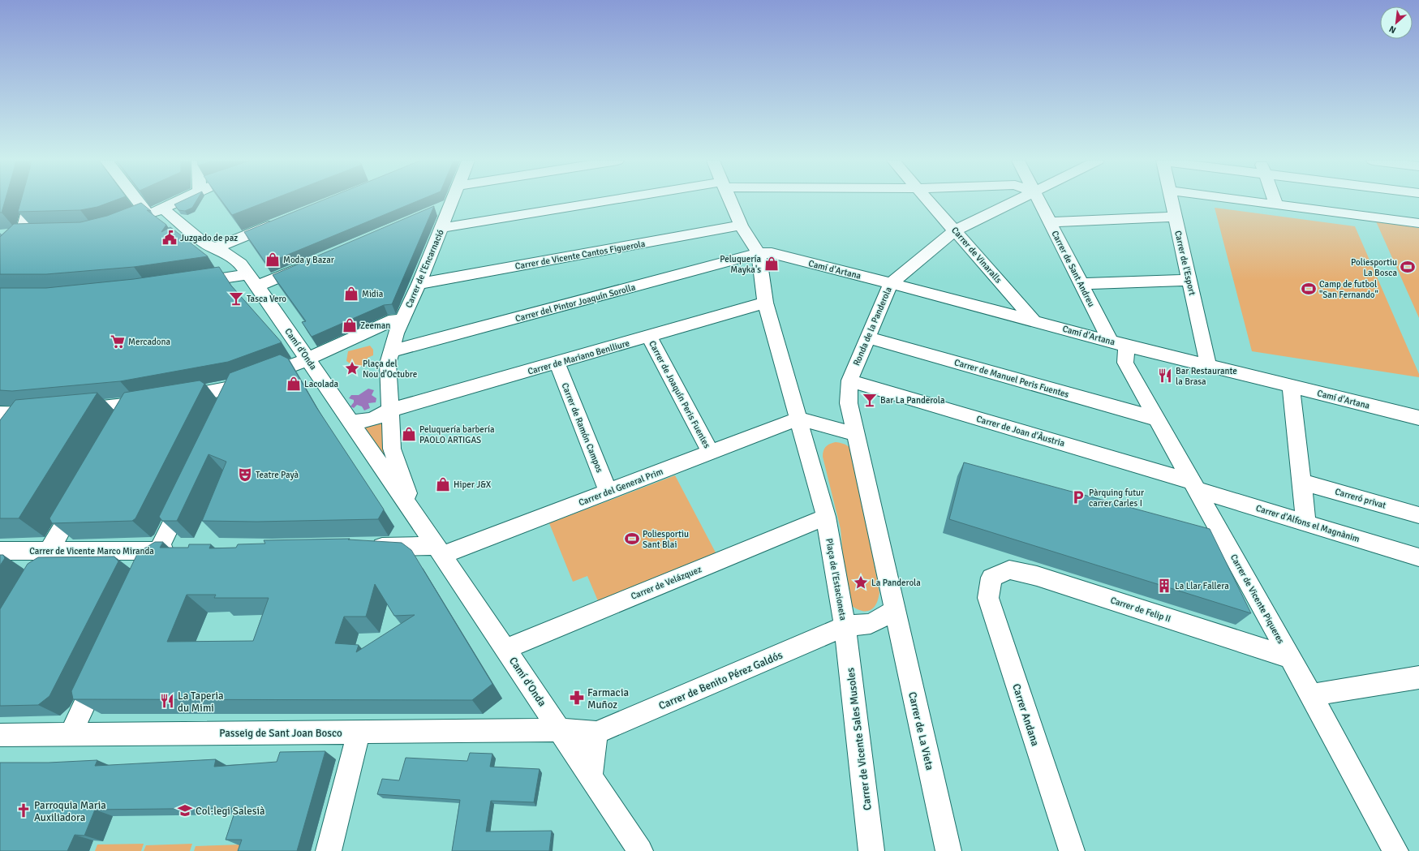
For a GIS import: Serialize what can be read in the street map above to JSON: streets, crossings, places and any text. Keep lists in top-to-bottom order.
{
  "streets": {
    "street": [
      "Carrer de Vicente Cantos Figuerola",
      "Carrer de Vinaralls",
      "Carrer de l'Esport",
      "Carrer de l'Encarnació",
      "Carrer de Sant Andreu",
      "Camí d'Artana",
      "Carrer del Pintor Joaquín Sorolla",
      "Ronda de la Panderola",
      "Camí d'Onda",
      "Carrer de Mariano Benlliure",
      "Carrer de Manuel Peris Fuentes",
      "Carrer de Joaquín Peris Fuentes",
      "Carrer de Ramón Campos",
      "Carrer de Joan d'Àustria",
      "Carrer del General Prim",
      "Carreró privat",
      "Carrer d'Alfons el Magnànim",
      "Carrer de Vicente Marco Miranda",
      "Plaça de l'Estacioneta",
      "Carrer de Velázquez",
      "Carrer de Vicente Piqueres",
      "Carrer de Felip II",
      "Carrer de Benito Pérez Galdós",
      "Carrer Andana",
      "Carrer de La Vieta",
      "Passeig de Sant Joan Bosco",
      "Carrer de Vicente Sales Musoles"
    ]
  },
  "crossings": [
    ["Carrer de Vicente Cantos Figuerola", "Carrer de l'Encarnació"],
    ["Carrer de Vinaralls", "Camí d'Artana"],
    ["Carrer de Vinaralls", "Ronda de la Panderola"],
    ["Carrer de l'Esport", "Camí d'Artana"],
    ["Carrer de Sant Andreu", "Camí d'Artana"],
    ["Carrer de Sant Andreu", "Carrer de Vicente Piqueres"],
    ["Camí d'Artana", "Carrer del Pintor Joaquín Sorolla"],
    ["Camí d'Artana", "Ronda de la Panderola"],
    ["Camí d'Artana", "Plaça de l'Estacioneta"],
    ["Camí d'Artana", "Carrer de Vicente Piqueres"],
    ["Carrer del Pintor Joaquín Sorolla", "Plaça de l'Estacioneta"],
    ["Ronda de la Panderola", "Carrer de Manuel Peris Fuentes"],
    ["Ronda de la Panderola", "Carrer de Joan d'Àustria"],
    ["Camí d'Onda", "Carrer de Mariano Benlliure"],
    ["Camí d'Onda", "Carrer del General Prim"],
    ["Camí d'Onda", "Carrer de Velázquez"],
    ["Camí d'Onda", "Carrer de Benito Pérez Galdós"],
    ["Camí d'Onda", "Passeig de Sant Joan Bosco"],
    ["Carrer de Mariano Benlliure", "Carrer de Joaquín Peris Fuentes"],
    ["Carrer de Mariano Benlliure", "Carrer de Ramón Campos"],
    ["Carrer de Mariano Benlliure", "Plaça de l'Estacioneta"],
    ["Carrer de Manuel Peris Fuentes", "Carrer de Vicente Piqueres"],
    ["Carrer de Joaquín Peris Fuentes", "Carrer del General Prim"],
    ["Carrer de Ramón Campos", "Carrer del General Prim"],
    ["Carrer de Joan d'Àustria", "Carrer d'Alfons el Magnànim"],
    ["Carrer de Joan d'Àustria", "Carrer de Vicente Piqueres"],
    ["Carrer del General Prim", "Plaça de l'Estacioneta"],
    ["Carrer d'Alfons el Magnànim", "Carrer de Vicente Piqueres"],
    ["Plaça de l'Estacioneta", "Carrer de Velázquez"],
    ["Plaça de l'Estacioneta", "Carrer de Benito Pérez Galdós"],
    ["Plaça de l'Estacioneta", "Carrer de La Vieta"],
    ["Plaça de l'Estacioneta", "Carrer de Vicente Sales Musoles"],
    ["Carrer de Vicente Piqueres", "Carrer de Felip II"],
    ["Carrer de Felip II", "Carrer Andana"],
    ["Carrer de Benito Pérez Galdós", "Passeig de Sant Joan Bosco"],
    ["Carrer de Benito Pérez Galdós", "Carrer de Vicente Sales Musoles"]
  ],
  "places": {
    "public building": ["Juzgado de paz"],
    "shop": [
      "Moda y Bazar",
      "Peluquería Mayka's",
      "Midia",
      "Zeeman",
      "Lacolada",
      "Peluquería barbería PAOLO ARTIGAS",
      "Hiper J&X"
    ],
    "sports": ["Poliesportiu La Bosca", "Camp de futbol \"San Fernando\"", "Poliesportiu Sant Blai"],
    "bar": ["Tasca Vero", "Bar La Panderola"],
    "supermarket": ["Mercadona"],
    "place": ["Plaça del Nou d'Octubre", "La Panderola"],
    "restaurant": ["Bar Restaurante la Brasa", "La Taperia du Mimi"],
    "theatre": ["Teatre Payà"],
    "parking": ["Pàrquing futur carrer Carles I"],
    "building": ["La Llar Fallera"],
    "pharmacy": ["Farmacia Muñoz"],
    "church": ["Parroquia Maria Auxiliadora"],
    "school or university": ["Col·legi Salesià"]
  },
  "north": "bottom left"
}
